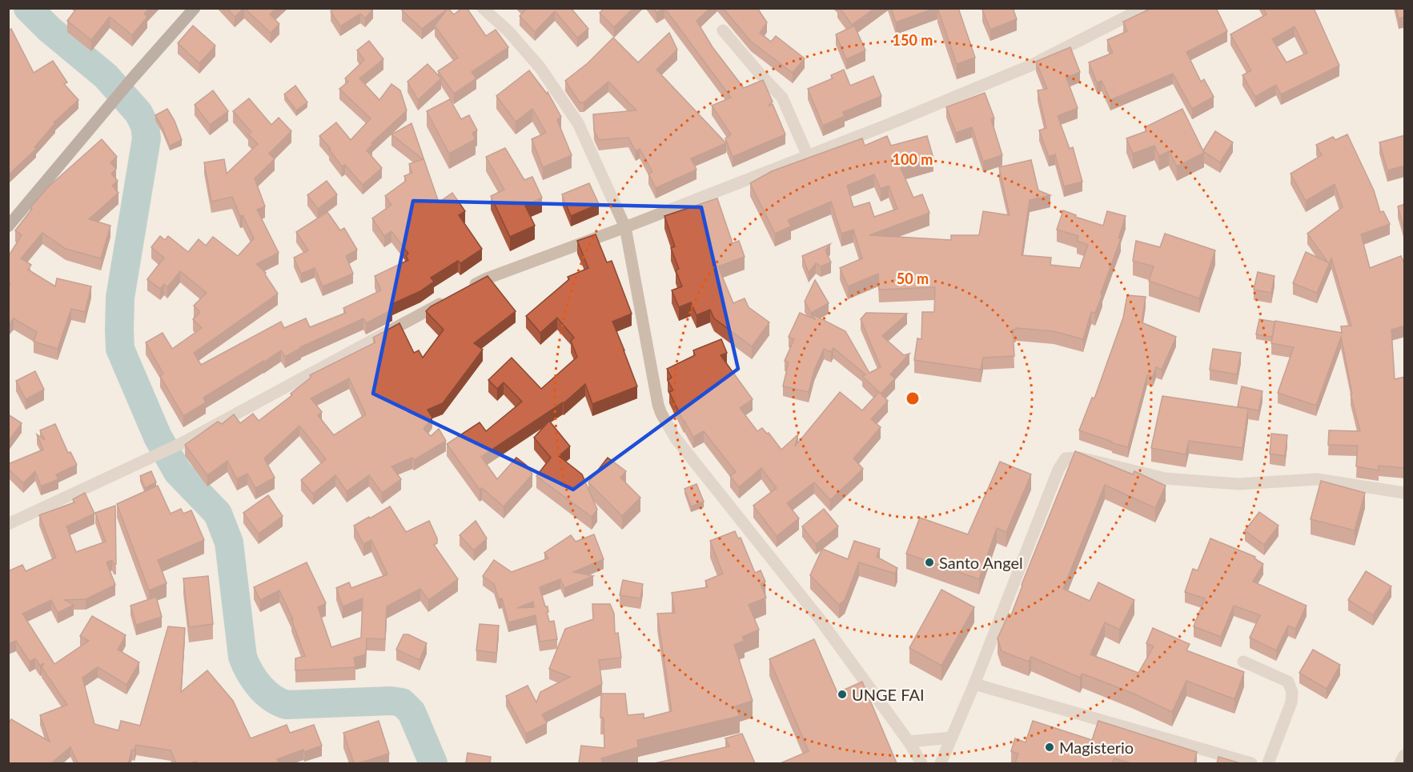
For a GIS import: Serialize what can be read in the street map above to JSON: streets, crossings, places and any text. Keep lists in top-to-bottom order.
{
  "places": ["Santo Angel", "UNGE FAI", "Magisterio"],
  "rings": ["150 m", "100 m", "50 m"]
}
